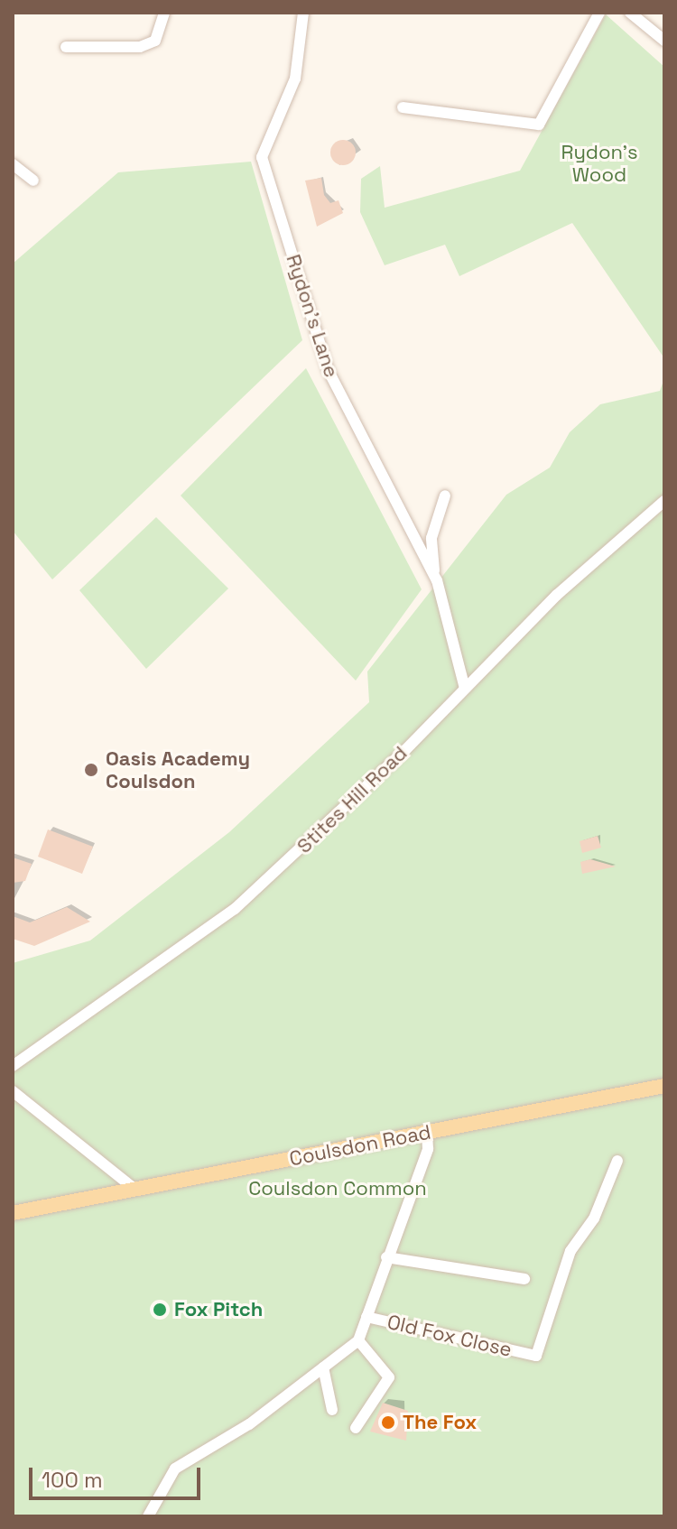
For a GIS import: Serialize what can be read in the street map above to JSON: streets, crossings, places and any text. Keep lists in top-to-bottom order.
{
  "streets": {
    "main road": ["Coulsdon Road"],
    "street": ["Rydon's Lane", "Stites Hill Road", "Old Fox Close"]
  },
  "crossings": [
    ["Rydon's Lane", "Stites Hill Road"]
  ],
  "parks": ["Rydon's Wood", "Coulsdon Common"],
  "places": ["Oasis Academy Coulsdon", "Fox Pitch", "The Fox"],
  "scale_bar": "100 m"
}
